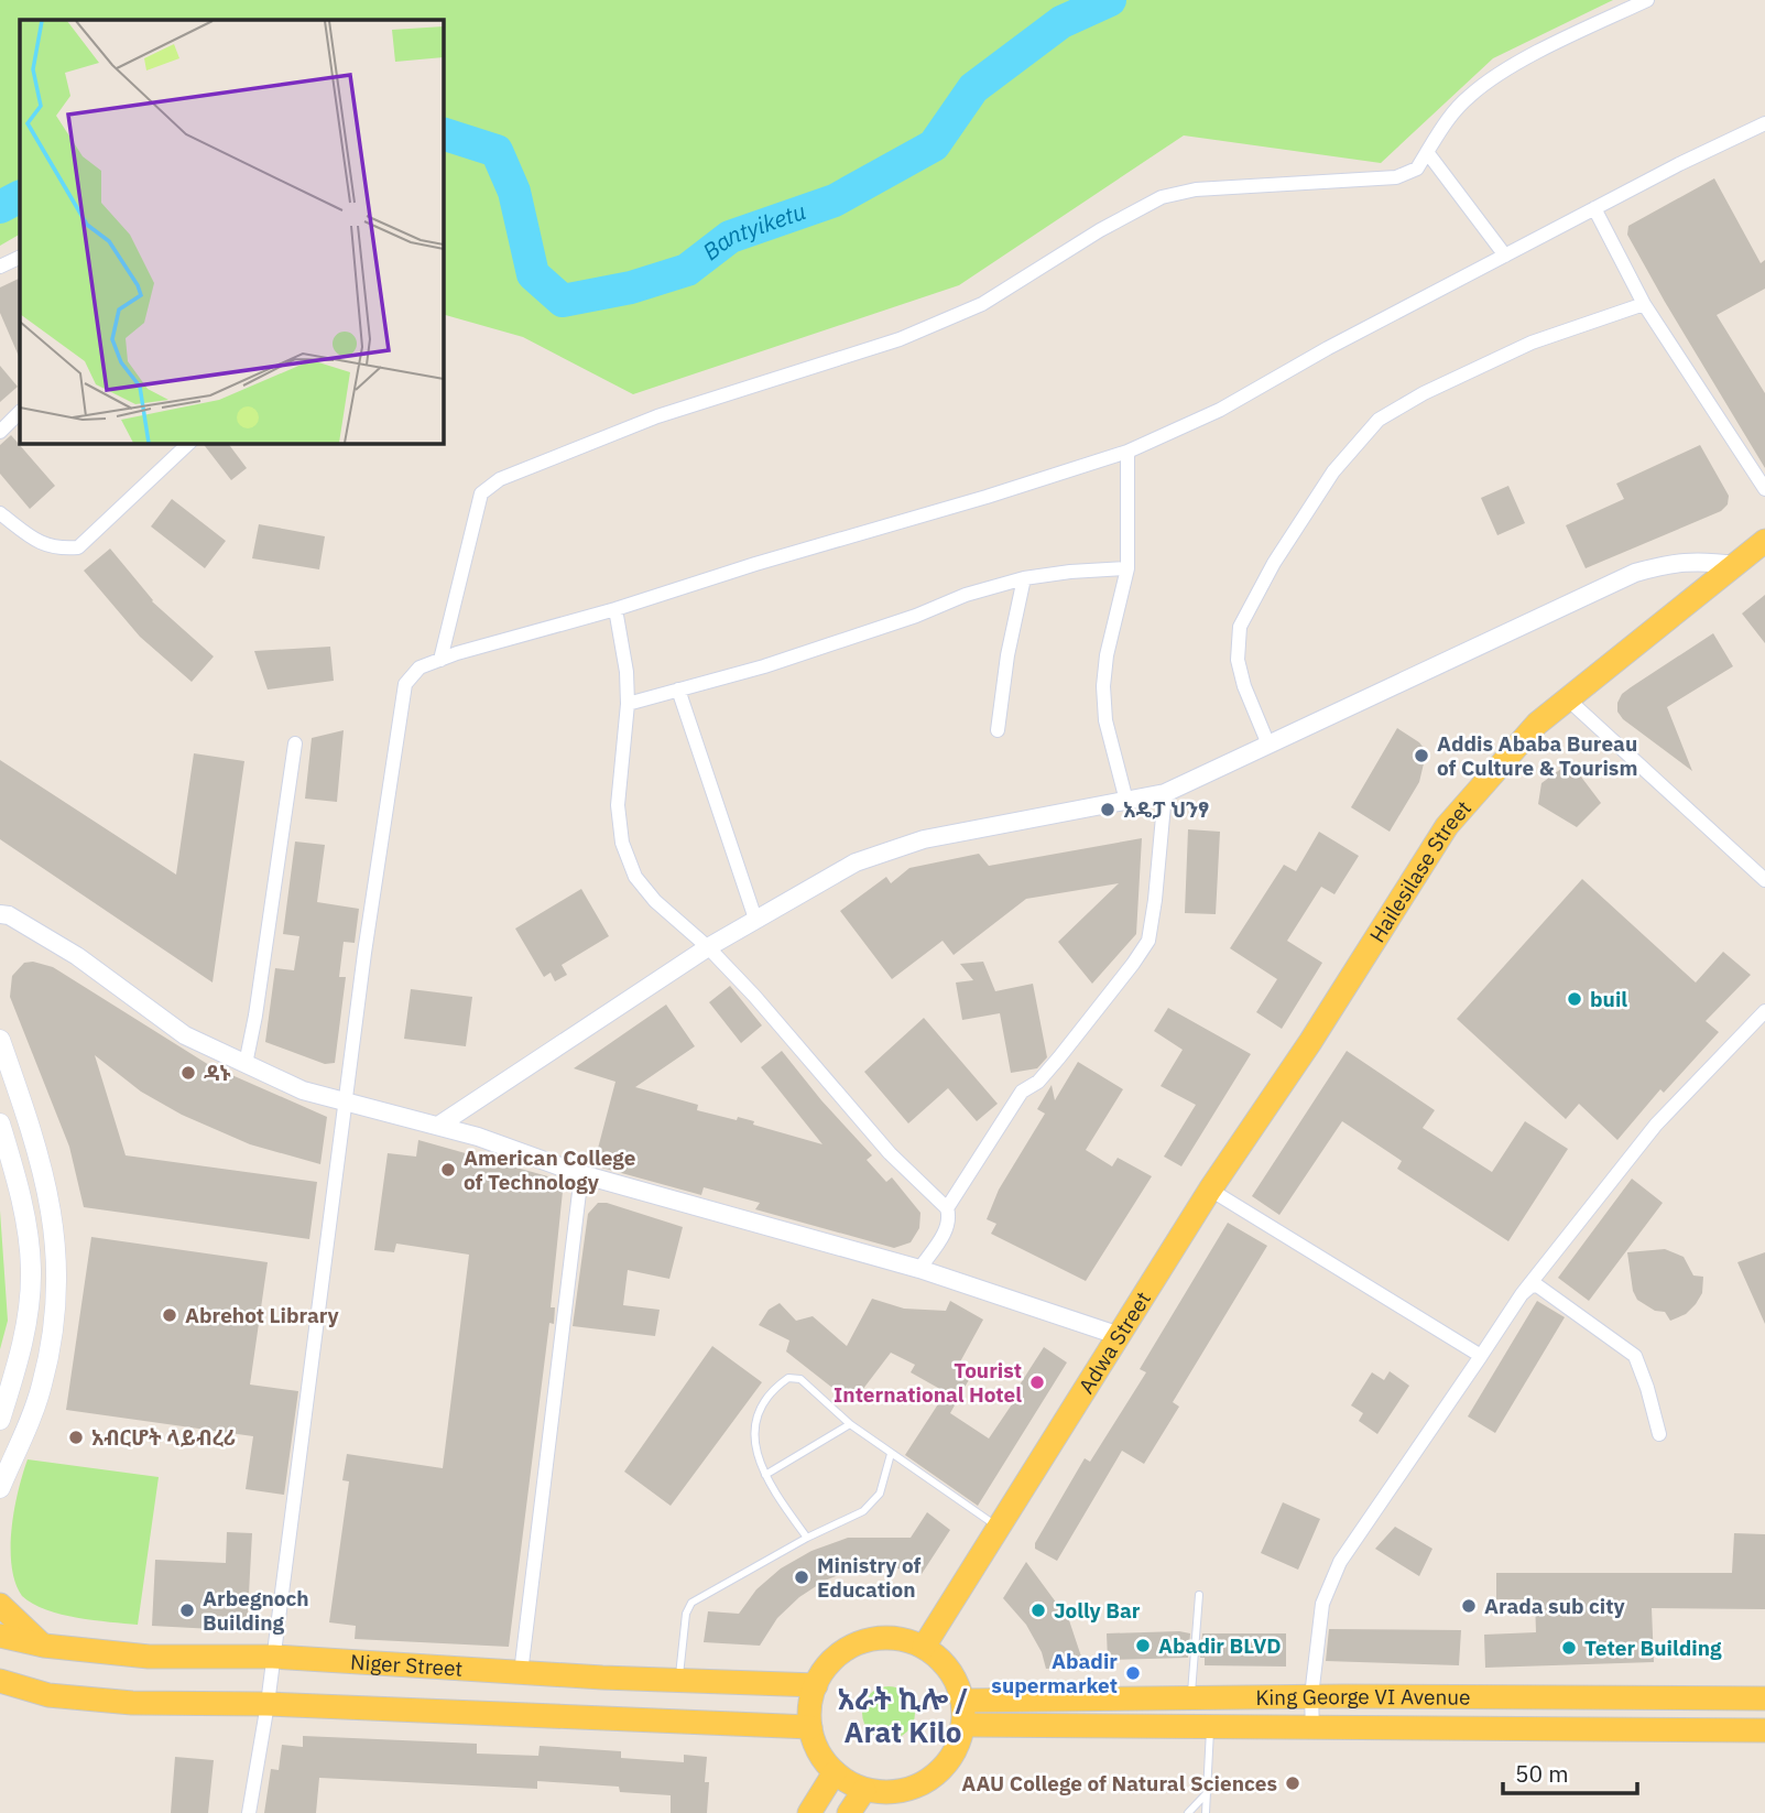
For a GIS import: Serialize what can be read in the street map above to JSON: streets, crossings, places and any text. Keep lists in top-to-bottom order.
{
  "streets": {
    "main road": [
      "Hailesilase Street",
      "Adwa Street",
      "Niger Street",
      "King George VI Avenue"
    ]
  },
  "crossings": [
    ["Hailesilase Street", "Adwa Street"],
    ["Adwa Street", "Niger Street"],
    ["Adwa Street", "King George VI Avenue"],
    ["Niger Street", "King George VI Avenue"]
  ],
  "districts": ["አራት ኪሎ / Arat Kilo"],
  "water": ["Bantyiketu"],
  "places": [
    "Addis Ababa Bureau of Culture & Tourism",
    "አዴፓ ህንፃ",
    "buil",
    "ዳኑ",
    "American College of Technology",
    "Abrehot Library",
    "Tourist International Hotel",
    "አብርሆት ላይብረሪ",
    "Ministry of Education",
    "Arada sub city",
    "Arbegnoch Building",
    "Jolly Bar",
    "Abadir BLVD",
    "Teter Building",
    "Abadir supermarket",
    "AAU College of Natural Sciences"
  ],
  "scale_bar": "50 m"
}
